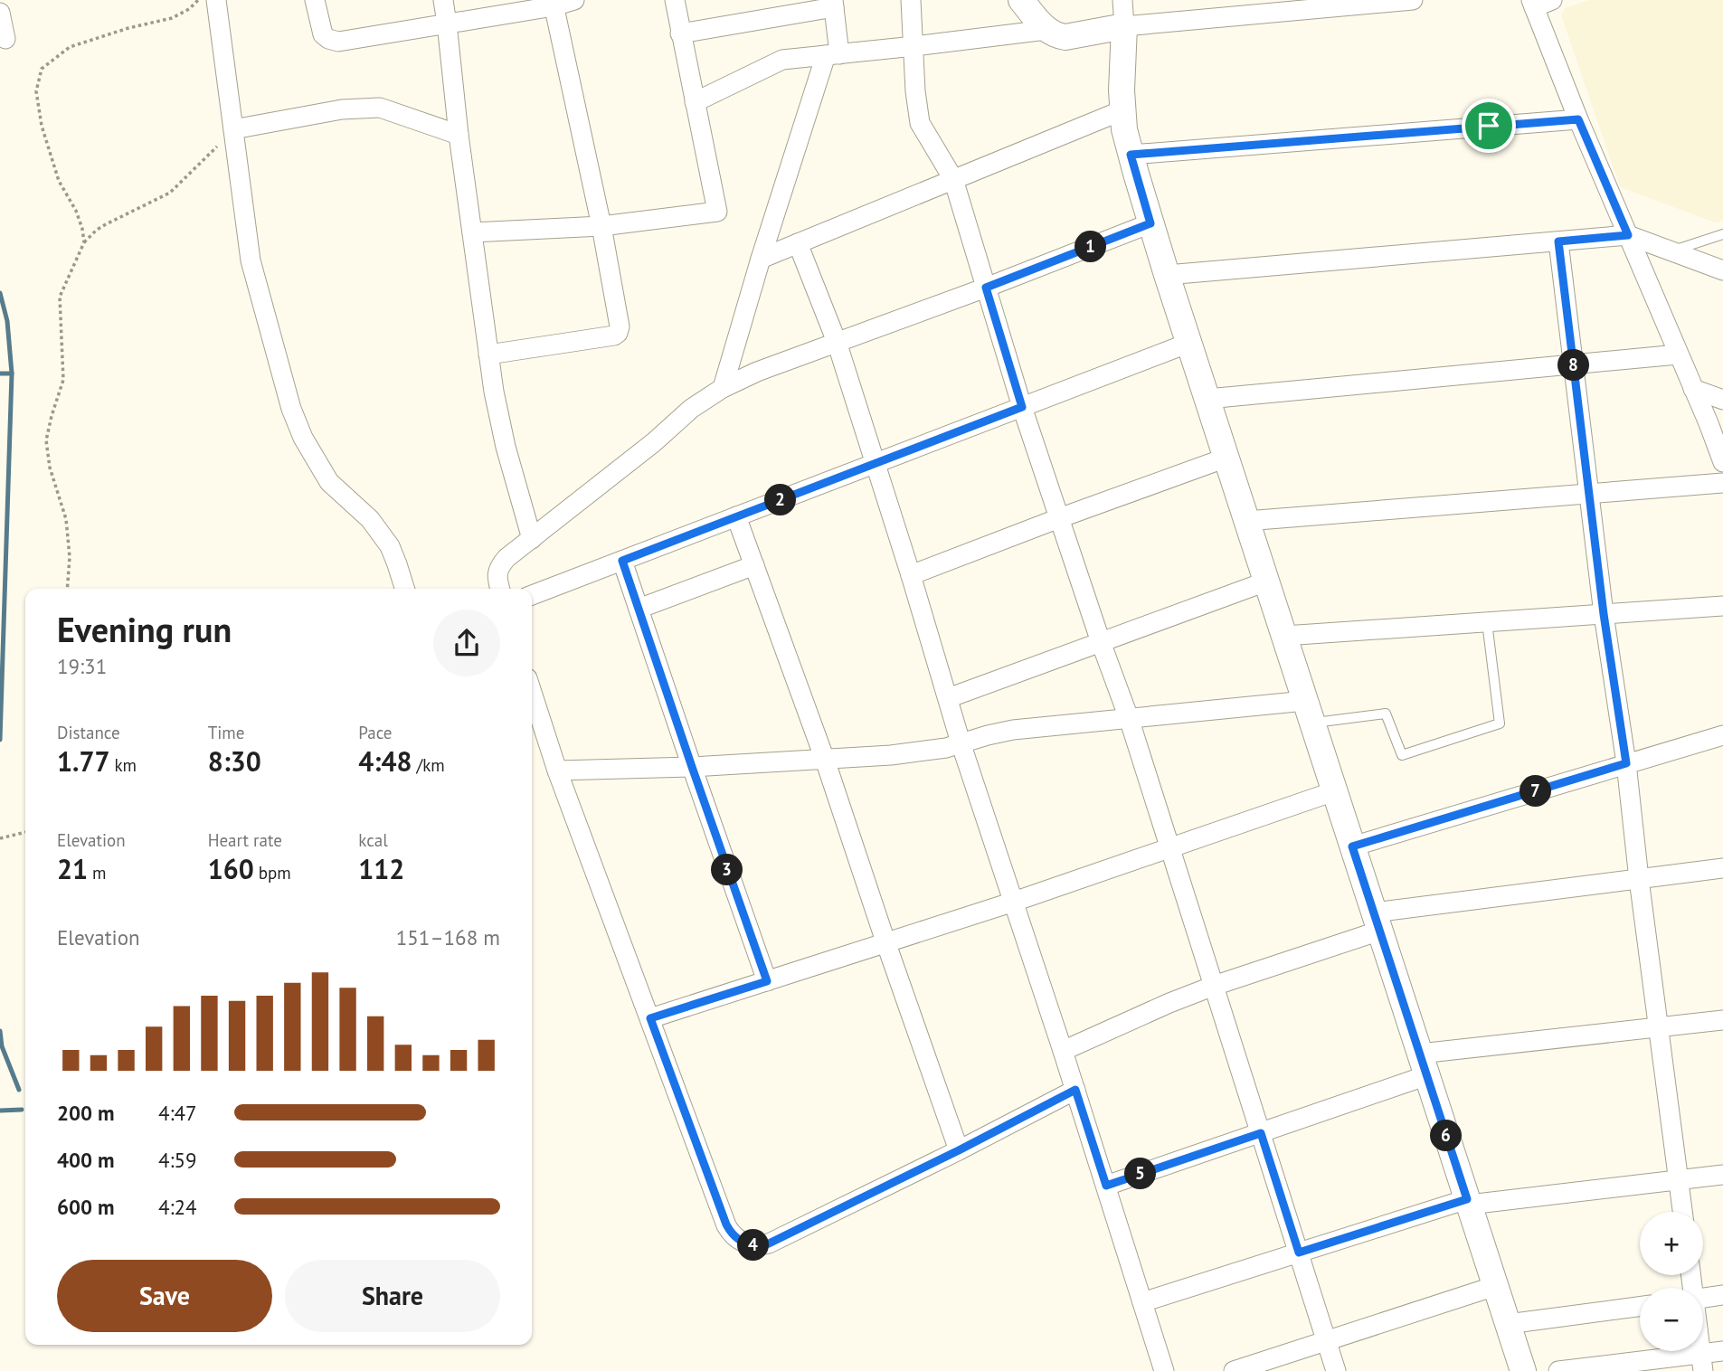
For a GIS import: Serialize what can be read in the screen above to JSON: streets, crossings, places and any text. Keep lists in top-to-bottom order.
{
  "page": {
    "pins": [
      "1",
      "8",
      "2",
      "7",
      "3",
      "6",
      "5",
      "4"
    ],
    "heading": ["Evening run", "19:31"],
    "stats": [
      ["Distance", "1.77 km"],
      ["Time", "8:30"],
      ["Pace", "4:48 /km"],
      ["Elevation", "21 m"],
      ["Heart rate", "160 bpm"],
      ["kcal", "112"]
    ],
    "chart": ["Elevation", "151–168 m"],
    "list": [
      {
        "name": "200 m",
        "note": "4:47"
      },
      {
        "name": "400 m",
        "note": "4:59"
      },
      {
        "name": "600 m",
        "note": "4:24"
      }
    ],
    "map_buttons": ["+", "−"],
    "buttons": ["Save", "Share"]
  }
}
